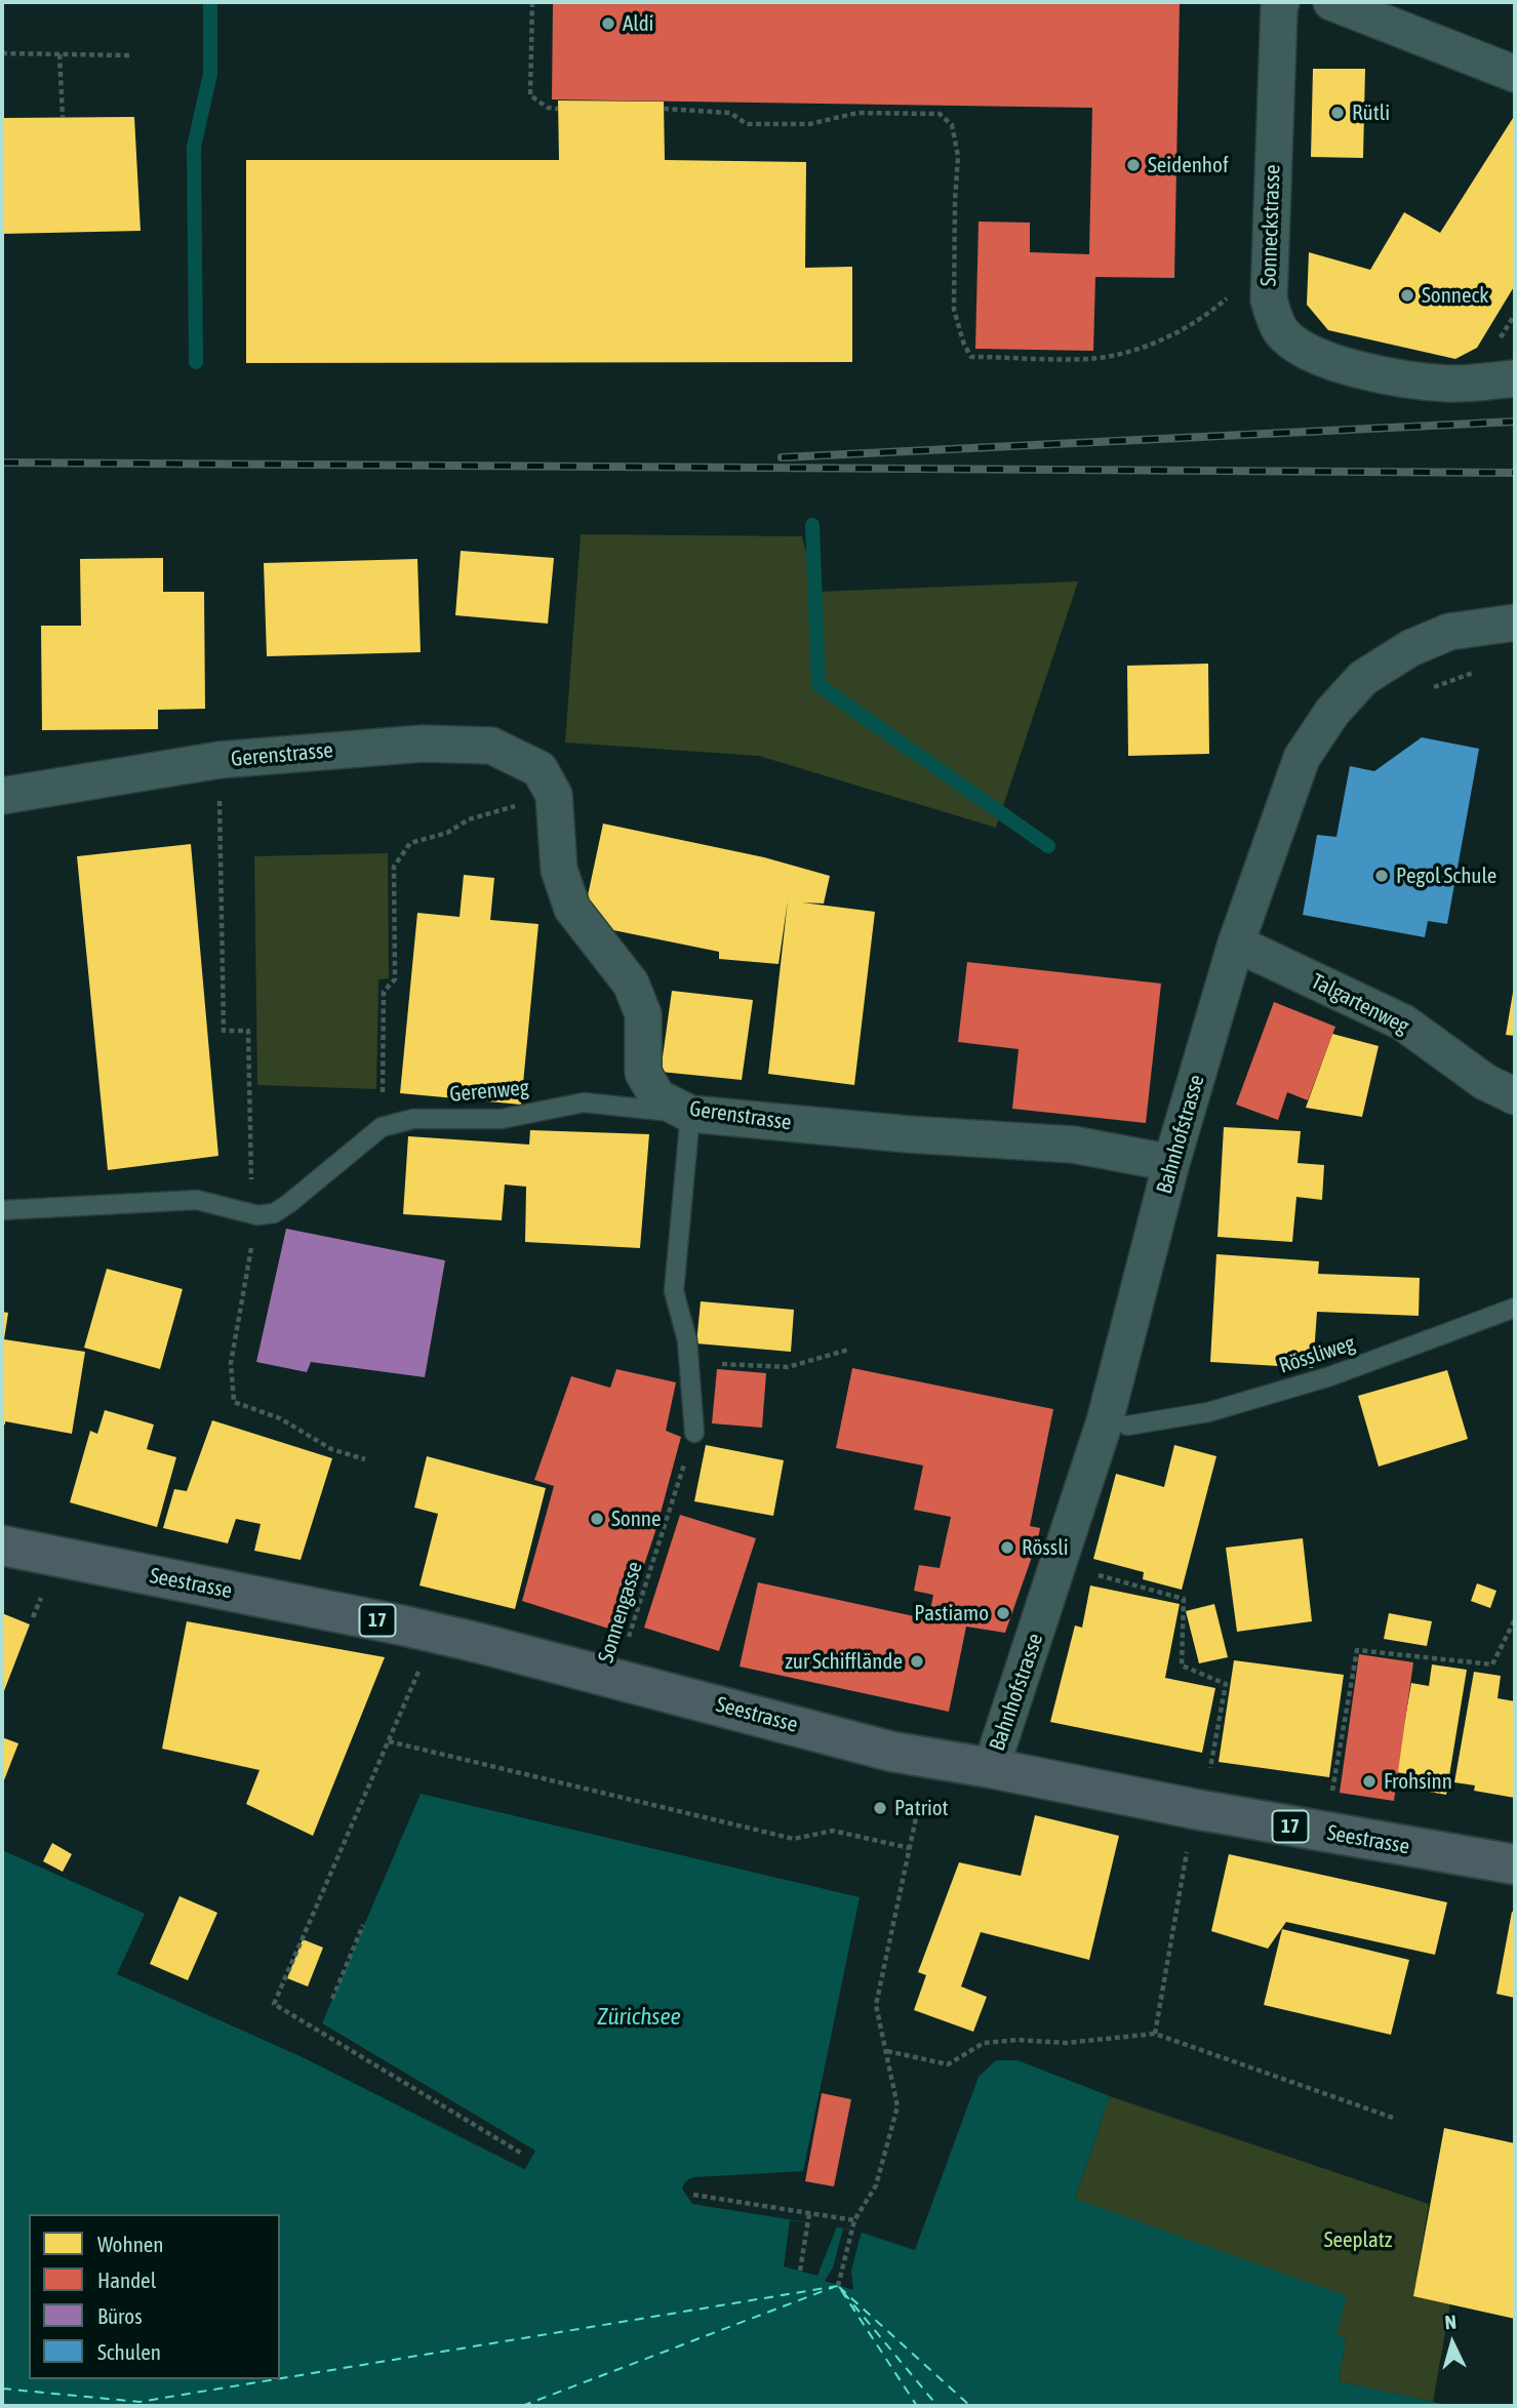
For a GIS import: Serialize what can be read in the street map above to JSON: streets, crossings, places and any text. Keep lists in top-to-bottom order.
{
  "streets": {
    "main road": ["Seestrasse", "17"],
    "street": [
      "Sonneckstrasse",
      "Gerenstrasse",
      "Talgartenweg",
      "Bahnhofstrasse"
    ],
    "lane": ["Gerenweg", "Rössliweg"],
    "path": ["Sonnengasse"]
  },
  "crossings": [
    ["Gerenstrasse", "Gerenweg"],
    ["Gerenstrasse", "Bahnhofstrasse"],
    ["Talgartenweg", "Bahnhofstrasse"],
    ["Bahnhofstrasse", "Seestrasse"],
    ["Seestrasse", "Sonnengasse"]
  ],
  "water": ["Zürichsee"],
  "parks": ["Seeplatz"],
  "places": [
    "Aldi",
    "Rütli",
    "Seidenhof",
    "Sonneck",
    "Pegol Schule",
    "Sonne",
    "Rössli",
    "Pastiamo",
    "zur Schifflände",
    "Frohsinn",
    "Patriot"
  ],
  "legend": [
    "Wohnen",
    "Handel",
    "Büros",
    "Schulen"
  ],
  "north": "top"
}
